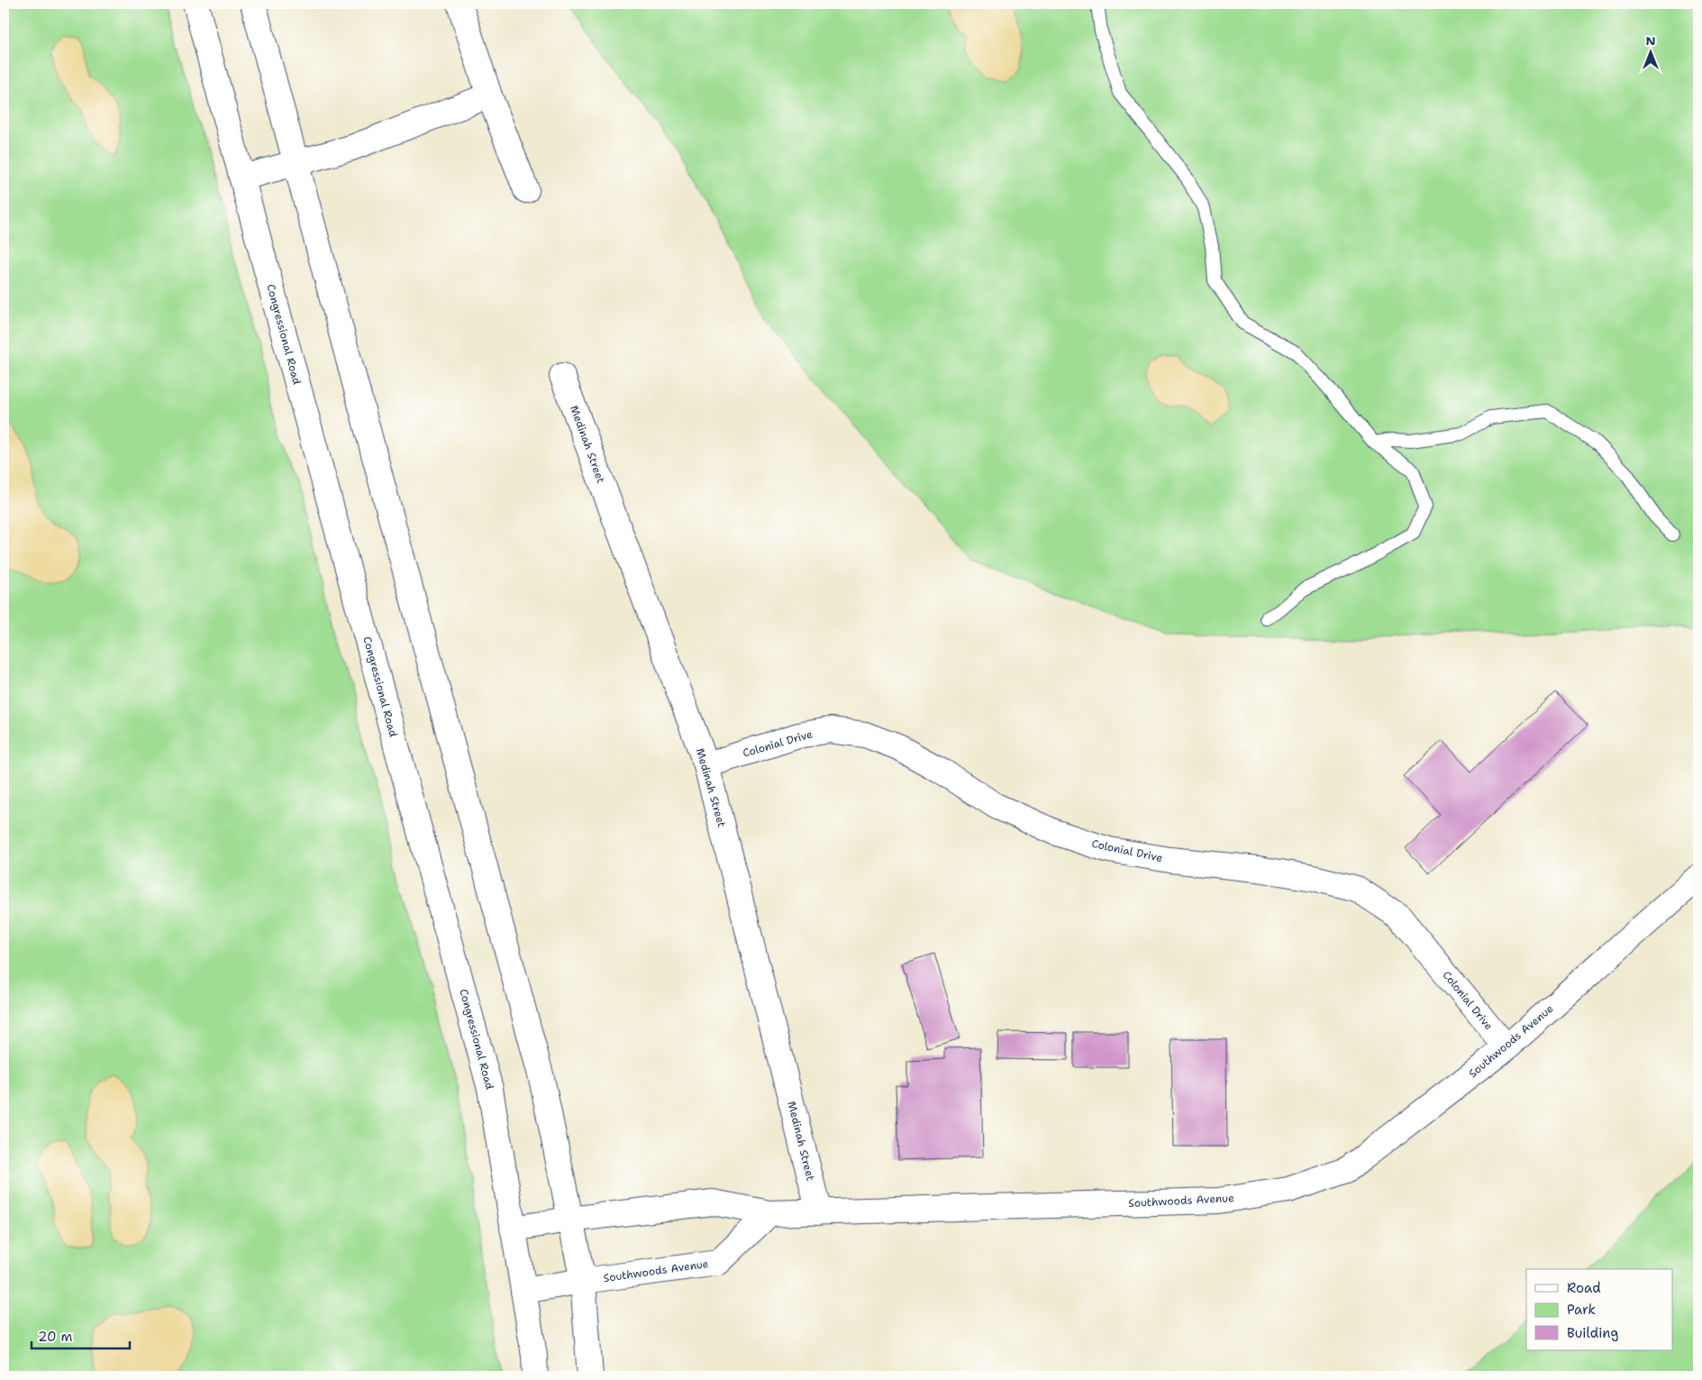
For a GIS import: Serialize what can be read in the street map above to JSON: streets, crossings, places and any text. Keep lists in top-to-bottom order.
{
  "streets": {
    "street": [
      "Congressional Road",
      "Medinah Street",
      "Colonial Drive",
      "Southwoods Avenue"
    ]
  },
  "crossings": [
    ["Congressional Road", "Southwoods Avenue"],
    ["Medinah Street", "Colonial Drive"],
    ["Medinah Street", "Southwoods Avenue"],
    ["Colonial Drive", "Southwoods Avenue"]
  ],
  "legend": ["Road", "Park", "Building"],
  "scale_bar": "20 m",
  "north": "top"
}
